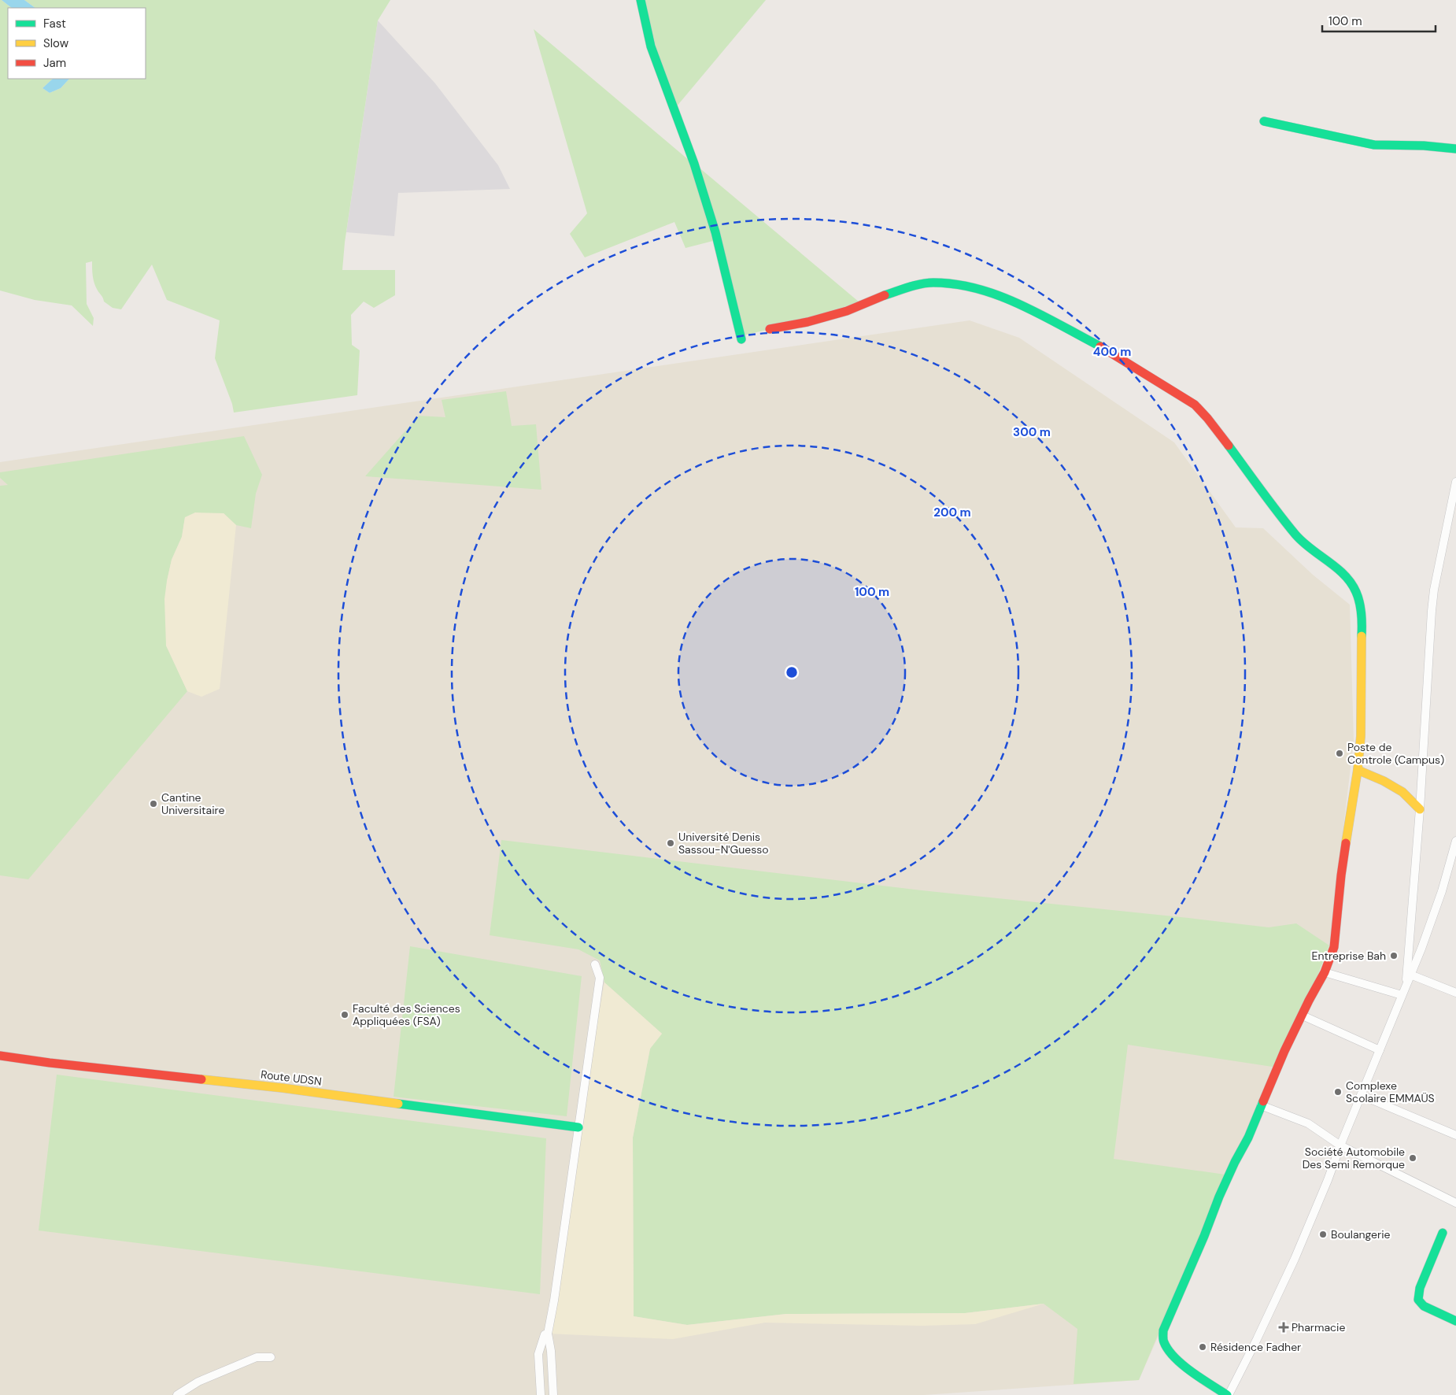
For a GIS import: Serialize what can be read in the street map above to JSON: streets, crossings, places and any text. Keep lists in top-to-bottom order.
{
  "streets": {
    "street": ["Route UDSN"]
  },
  "places": {
    "other": [
      "Poste de Controle (Campus)",
      "Cantine Universitaire",
      "Université Denis Sassou-N'Guesso",
      "Entreprise Bah",
      "Faculté des Sciences Appliquées (FSA)",
      "Complexe Scolaire EMMAÜS",
      "Société Automobile Des Semi Remorque",
      "Boulangerie",
      "Résidence Fadher"
    ],
    "health": ["Pharmacie"]
  },
  "legend": ["Fast", "Slow", "Jam"],
  "scale_bar": "100 m",
  "rings": [
    "400 m",
    "300 m",
    "200 m",
    "100 m"
  ]
}
